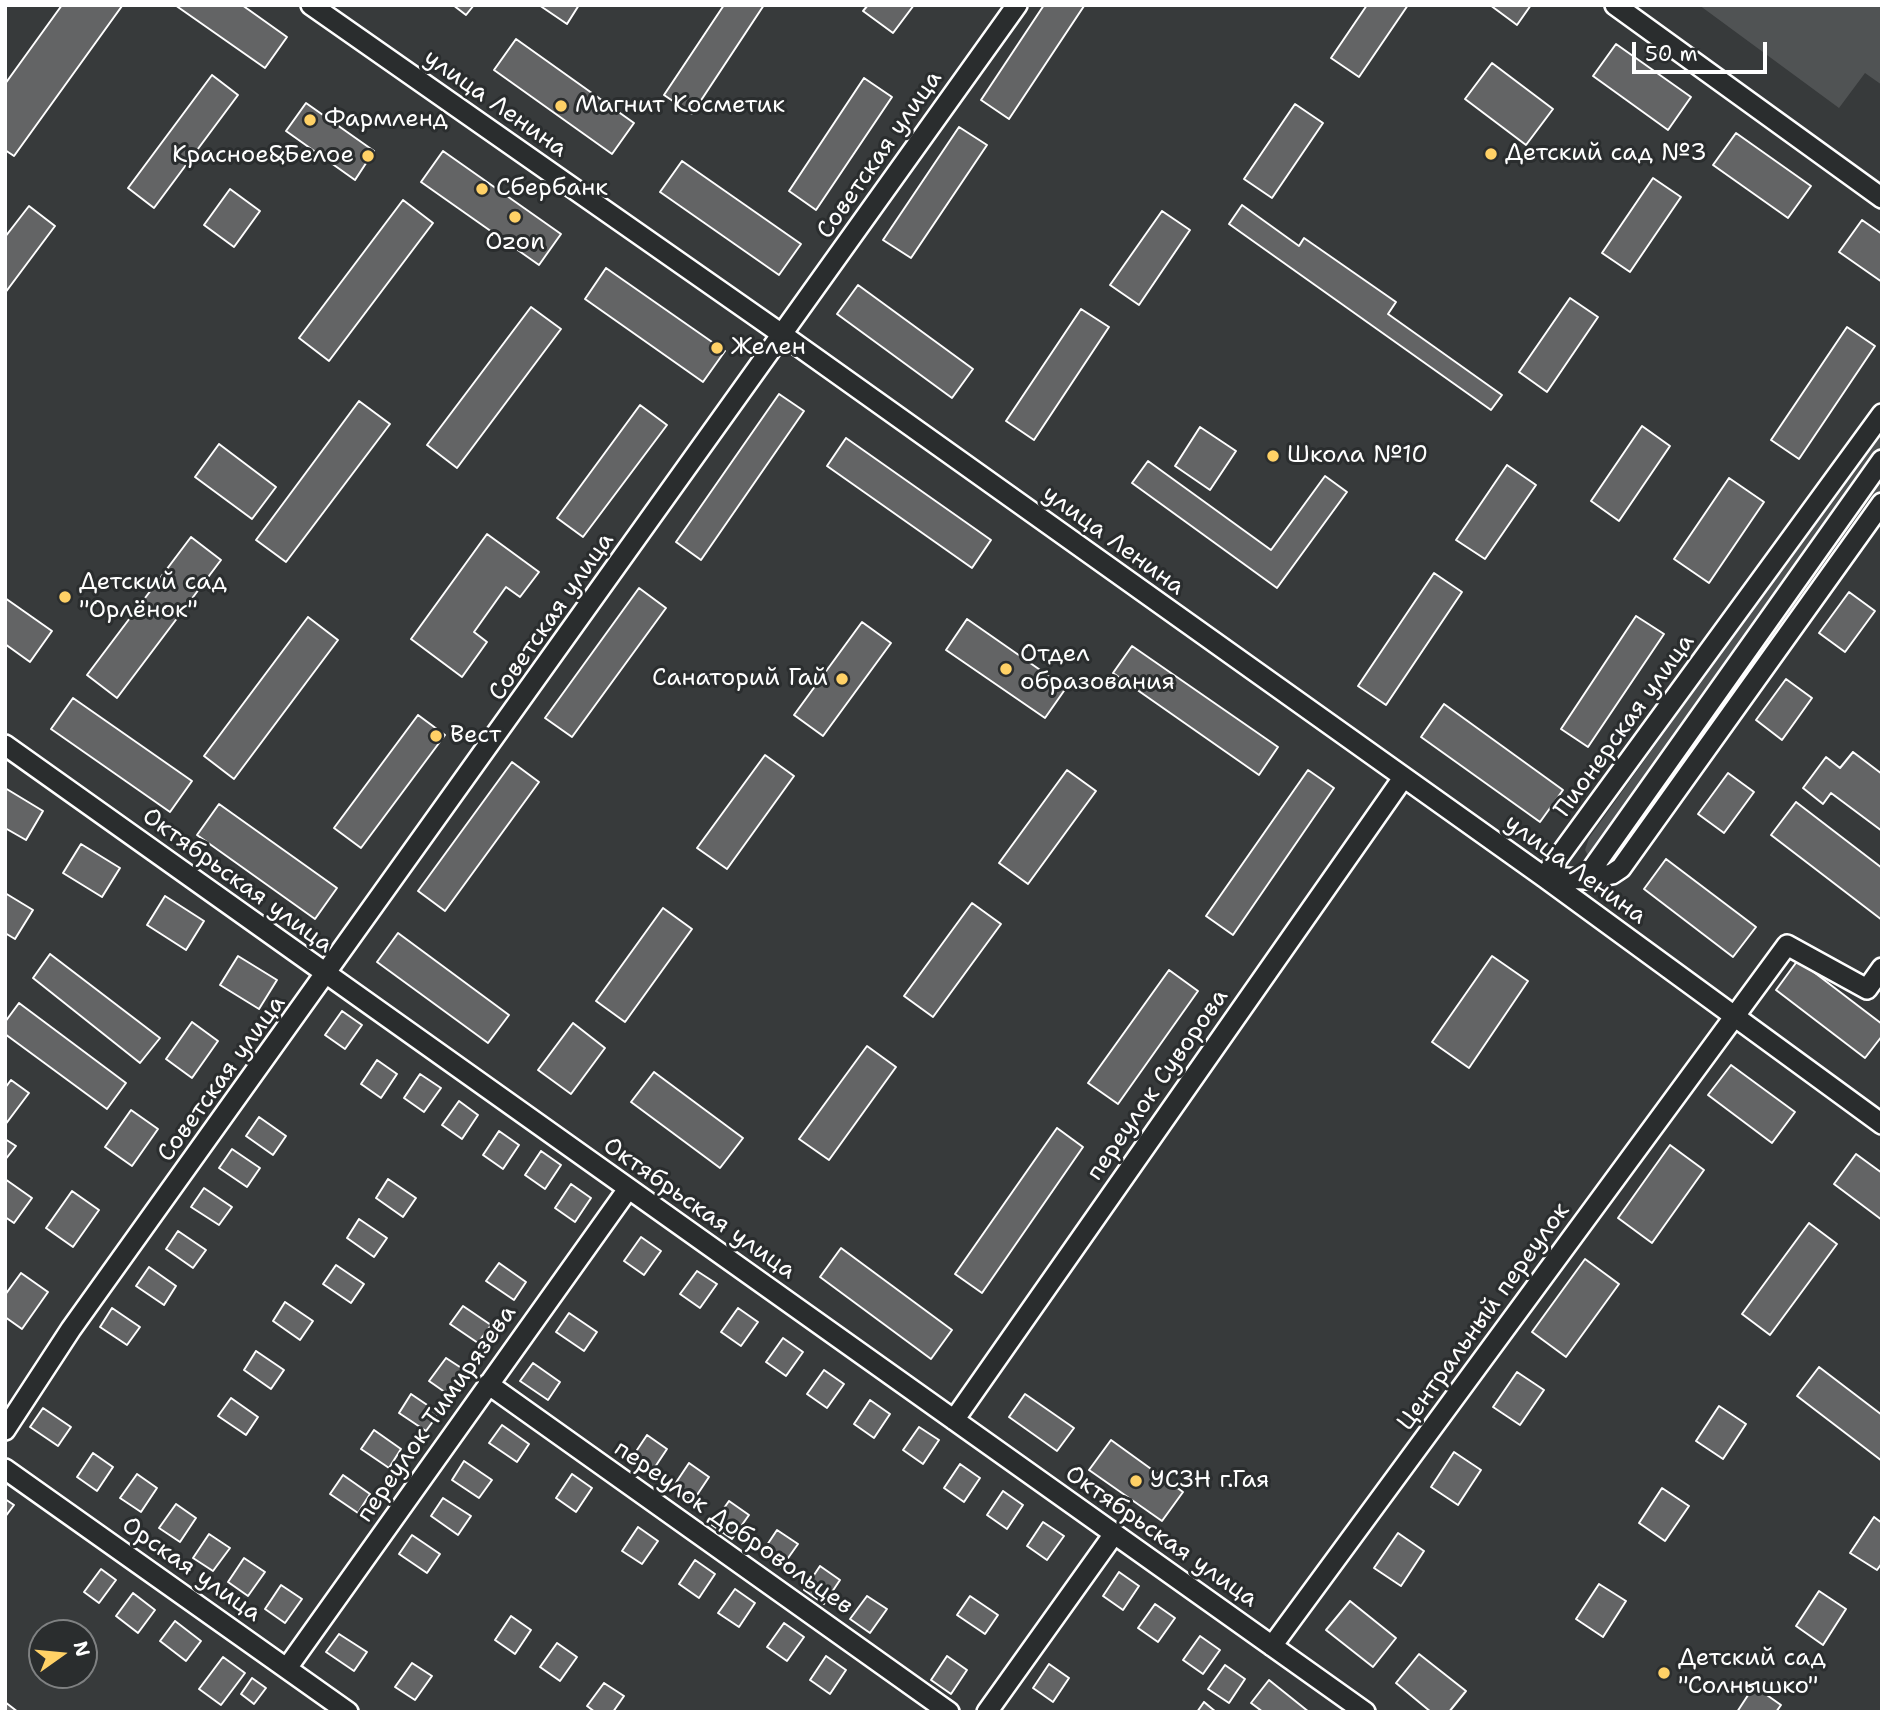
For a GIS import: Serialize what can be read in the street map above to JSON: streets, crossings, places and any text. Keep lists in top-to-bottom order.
{
  "streets": {
    "street": [
      "улица Ленина",
      "Советская улица",
      "Пионерская улица",
      "Октябрьская улица",
      "переулок Суворова",
      "Центральный переулок",
      "переулок Тимирязева",
      "переулок Добровольцев",
      "Орская улица"
    ]
  },
  "crossings": [
    ["улица Ленина", "Советская улица"],
    ["улица Ленина", "Пионерская улица"],
    ["улица Ленина", "переулок Суворова"],
    ["улица Ленина", "Центральный переулок"],
    ["Советская улица", "Октябрьская улица"],
    ["Октябрьская улица", "переулок Суворова"],
    ["Октябрьская улица", "Центральный переулок"],
    ["Октябрьская улица", "переулок Тимирязева"],
    ["переулок Тимирязева", "переулок Добровольцев"],
    ["переулок Тимирязева", "Орская улица"]
  ],
  "places": [
    "Магнит Косметик",
    "Фармленд",
    "Детский сад №3",
    "Красное&Белое",
    "Сбербанк",
    "Ozon",
    "Желен",
    "Школа №10",
    "Детский сад \"Орлёнок\"",
    "Отдел образования",
    "Санаторий Гай",
    "Вест",
    "УСЗН г.Гая",
    "Детский сад \"Солнышко\""
  ],
  "scale_bar": "50 m",
  "north": "right"
}
